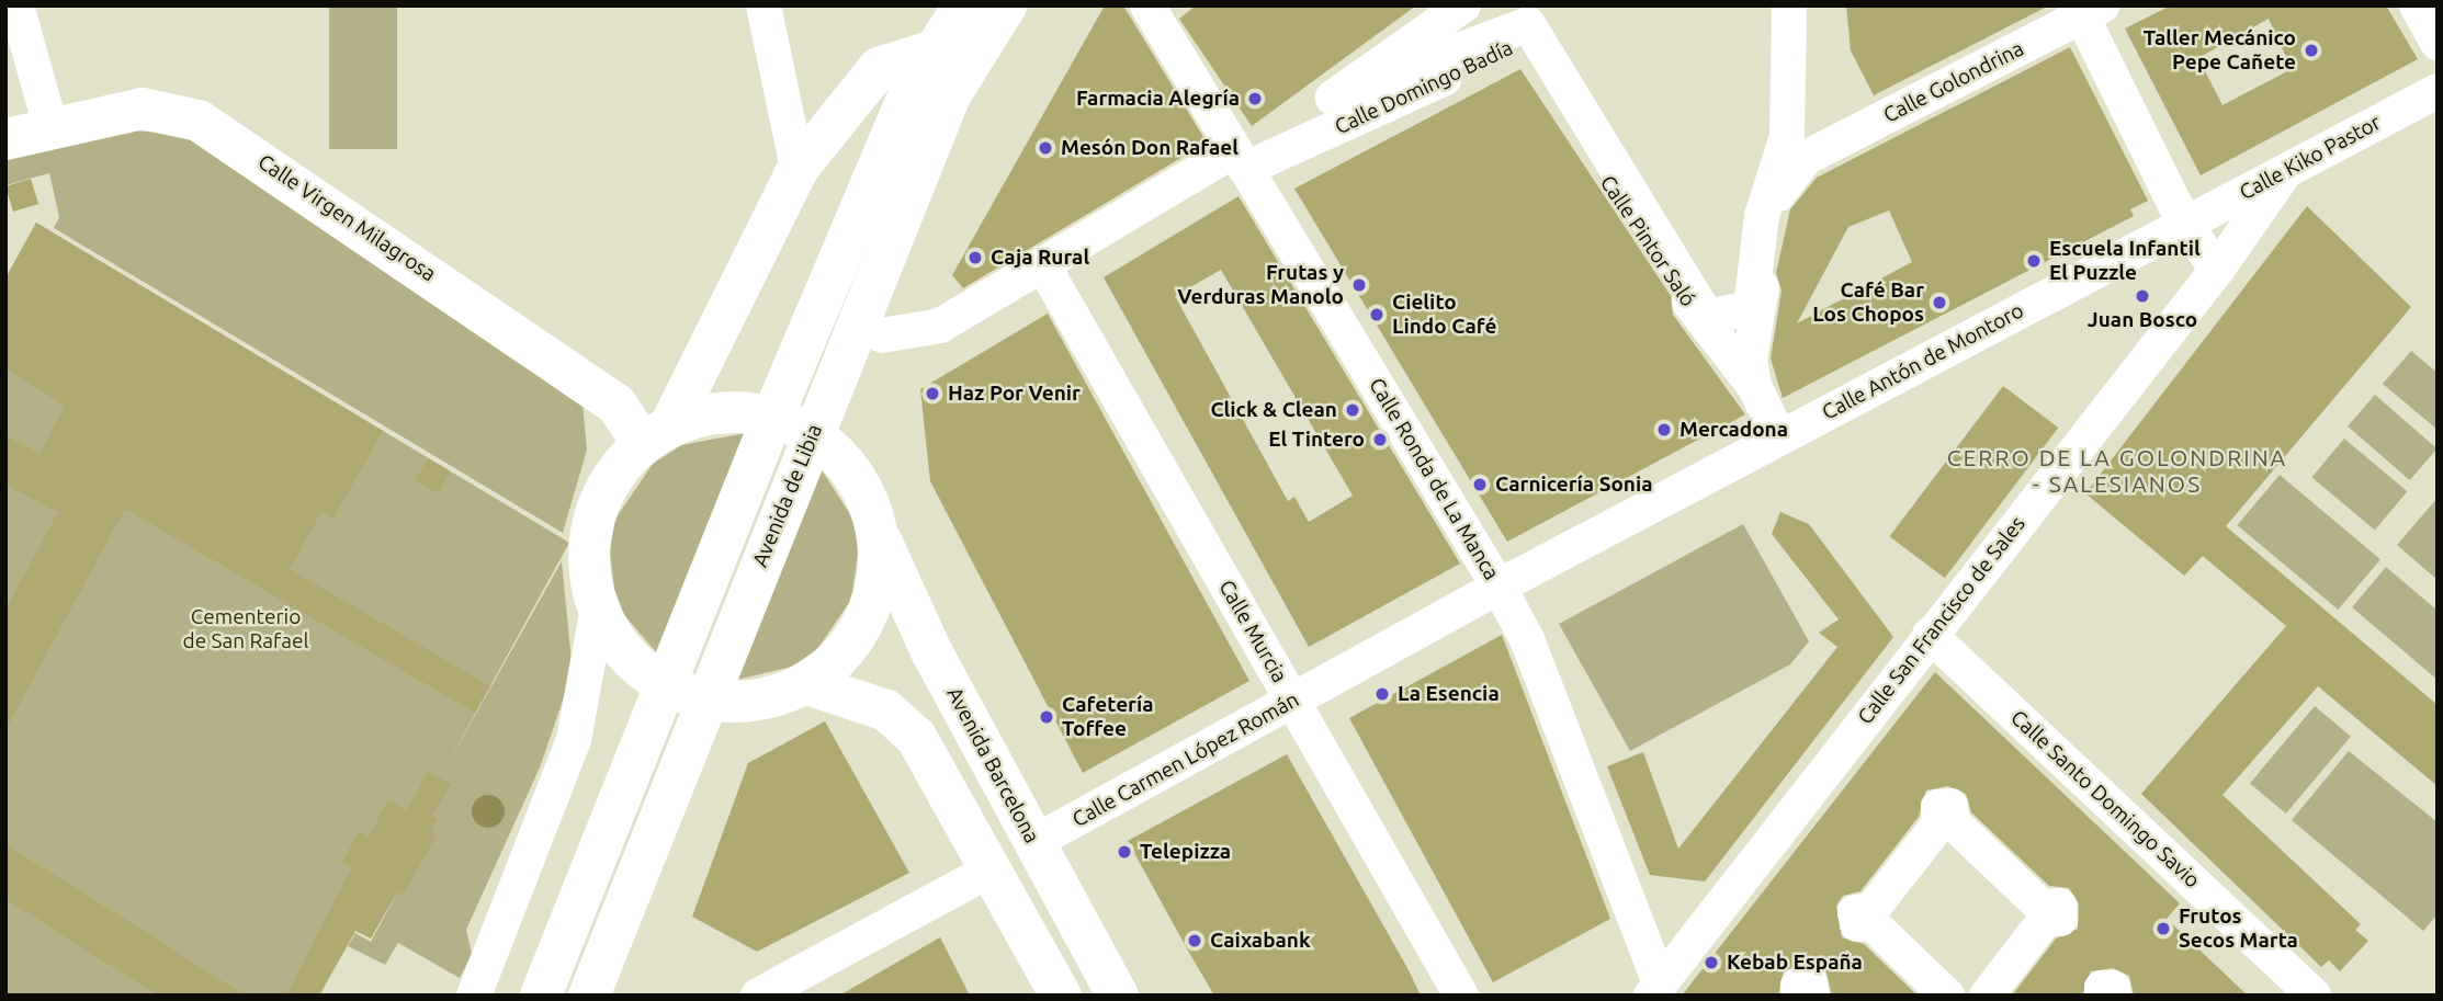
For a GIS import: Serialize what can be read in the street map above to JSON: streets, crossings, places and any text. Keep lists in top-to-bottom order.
{
  "streets": {
    "main road": ["Calle Virgen Milagrosa", "Avenida de Libia", "Avenida Barcelona"],
    "street": [
      "Calle Golondrina",
      "Calle Domingo Badía",
      "Calle Kiko Pastor",
      "Calle Pintor Saló",
      "Calle Antón de Montoro",
      "Calle Ronda de La Manca",
      "Calle San Francisco de Sales",
      "Calle Murcia",
      "Calle Carmen López Román",
      "Calle Santo Domingo Savio"
    ]
  },
  "crossings": [
    ["Calle Domingo Badía", "Calle Pintor Saló"],
    ["Calle Domingo Badía", "Calle Ronda de La Manca"],
    ["Calle Domingo Badía", "Calle Murcia"],
    ["Calle Kiko Pastor", "Calle Antón de Montoro"],
    ["Calle Kiko Pastor", "Calle San Francisco de Sales"],
    ["Calle Pintor Saló", "Calle Antón de Montoro"],
    ["Calle Antón de Montoro", "Calle Ronda de La Manca"],
    ["Calle Antón de Montoro", "Calle Carmen López Román"],
    ["Calle Ronda de La Manca", "Calle San Francisco de Sales"],
    ["Calle Ronda de La Manca", "Calle Carmen López Román"],
    ["Calle San Francisco de Sales", "Calle Santo Domingo Savio"],
    ["Calle Murcia", "Calle Carmen López Román"],
    ["Calle Carmen López Román", "Avenida Barcelona"]
  ],
  "districts": ["CERRO DE LA GOLONDRINA - SALESIANOS"],
  "parks": ["Cementerio de San Rafael"],
  "places": [
    "Taller Mecánico Pepe Cañete",
    "Farmacia Alegría",
    "Mesón Don Rafael",
    "Caja Rural",
    "Escuela Infantil El Puzzle",
    "Frutas y Verduras Manolo",
    "Juan Bosco",
    "Café Bar Los Chopos",
    "Cielito Lindo Café",
    "Haz Por Venir",
    "Click & Clean",
    "Mercadona",
    "El Tintero",
    "Carnicería Sonia",
    "La Esencia",
    "Cafetería Toffee",
    "Telepizza",
    "Frutos Secos Marta",
    "Caixabank",
    "Kebab España"
  ]
}
